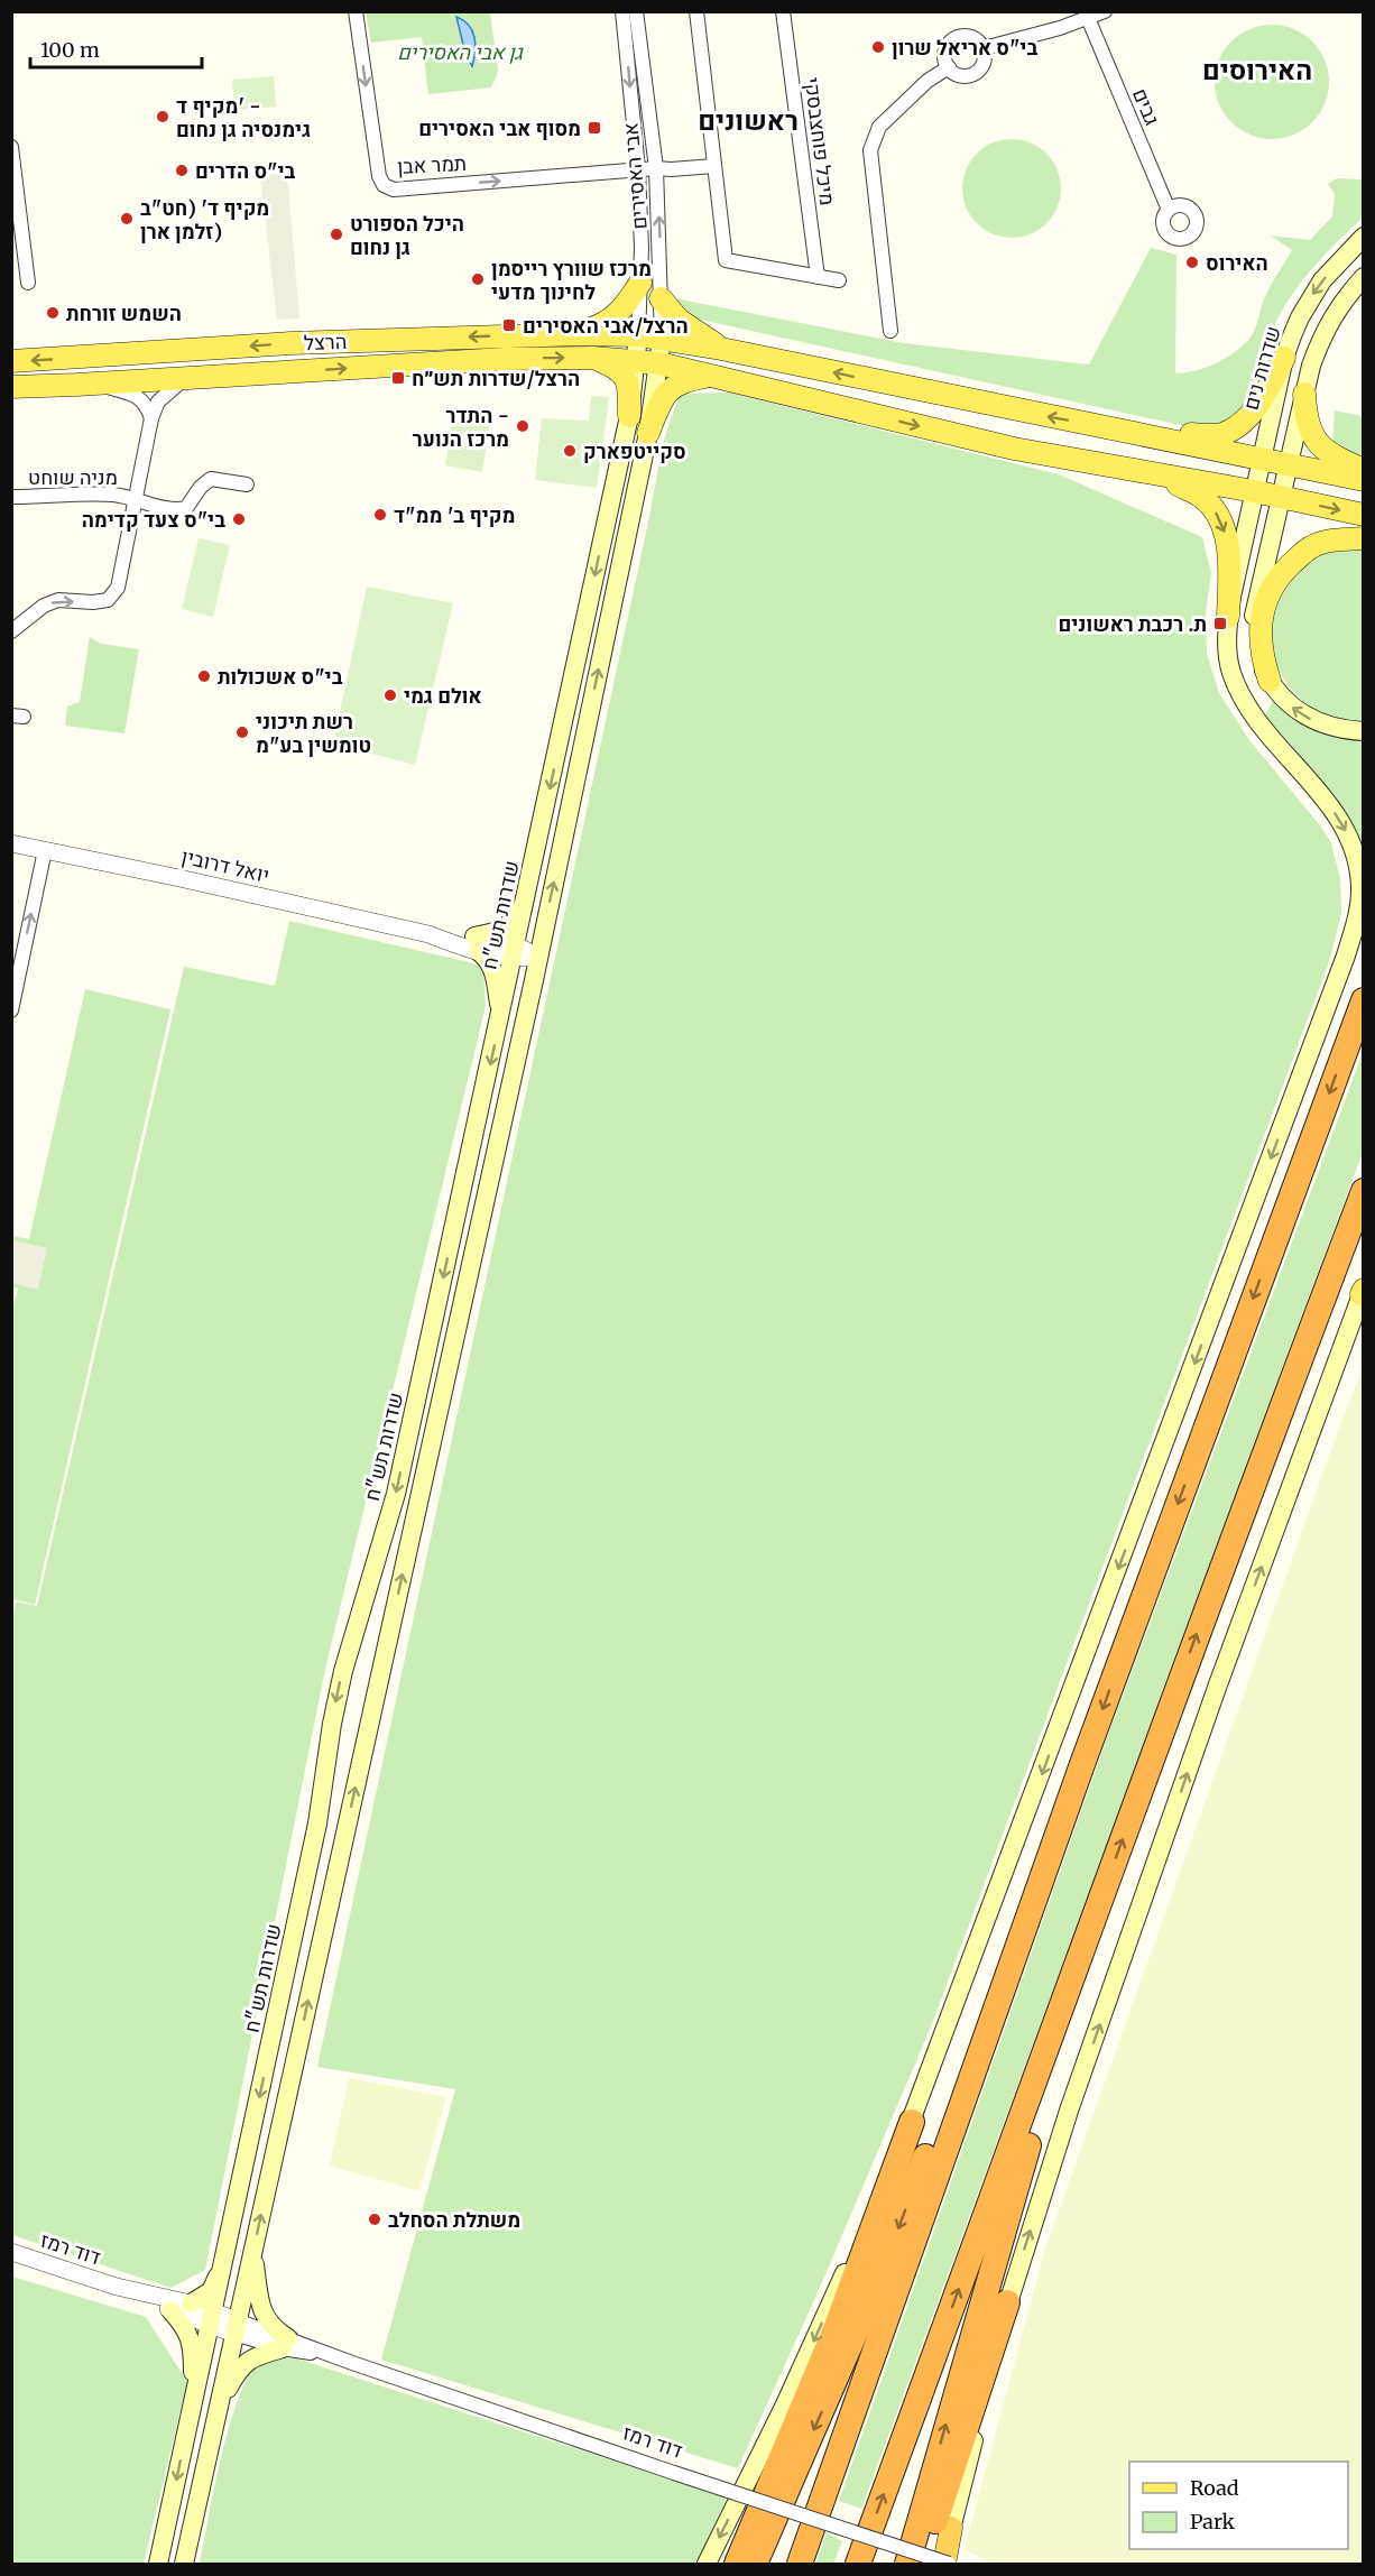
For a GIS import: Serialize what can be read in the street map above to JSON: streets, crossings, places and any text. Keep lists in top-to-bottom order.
{
  "streets": {
    "main road": ["הרצל", "שדרות נים", "שדרות תש\"ח"],
    "street": [
      "גבים",
      "מיכל פוחצבסקי",
      "תמר אבן",
      "אבי האסירים",
      "מניה שוחט",
      "יואל דרובין",
      "דוד רמז"
    ]
  },
  "crossings": [
    ["תמר אבן", "אבי האסירים"],
    ["אבי האסירים", "הרצל"],
    ["אבי האסירים", "שדרות תש\"ח"],
    ["הרצל", "שדרות תש\"ח"],
    ["יואל דרובין", "שדרות תש\"ח"],
    ["שדרות תש\"ח", "דוד רמז"]
  ],
  "districts": ["האירוסים", "ראשונים"],
  "parks": ["גן אבי האסירים"],
  "places": {
    "other": [
      "בי\"ס אריאל שרון",
      "מקיף ד' - גימנסיה גן נחום",
      "בי\"ס הדרים",
      "מקיף ד' (חט\"ב זלמן ארן)",
      "היכל הספורט גן נחום",
      "האירוס",
      "מרכז שוורץ רייסמן לחינוך מדעי",
      "השמש זורחת",
      "התדר - מרכז הנוער",
      "סקייטפארק",
      "מקיף ב' ממ\"ד",
      "בי\"ס צעד קדימה",
      "בי\"ס אשכולות",
      "אולם גמי",
      "רשת תיכוני טומשין בע\"מ",
      "משתלת הסחלב"
    ],
    "transit": [
      "מסוף אבי האסירים",
      "הרצל/אבי האסירים",
      "הרצל/שדרות תש״ח",
      "ת. רכבת ראשונים"
    ]
  },
  "legend": ["Road", "Park"],
  "scale_bar": "100 m"
}
